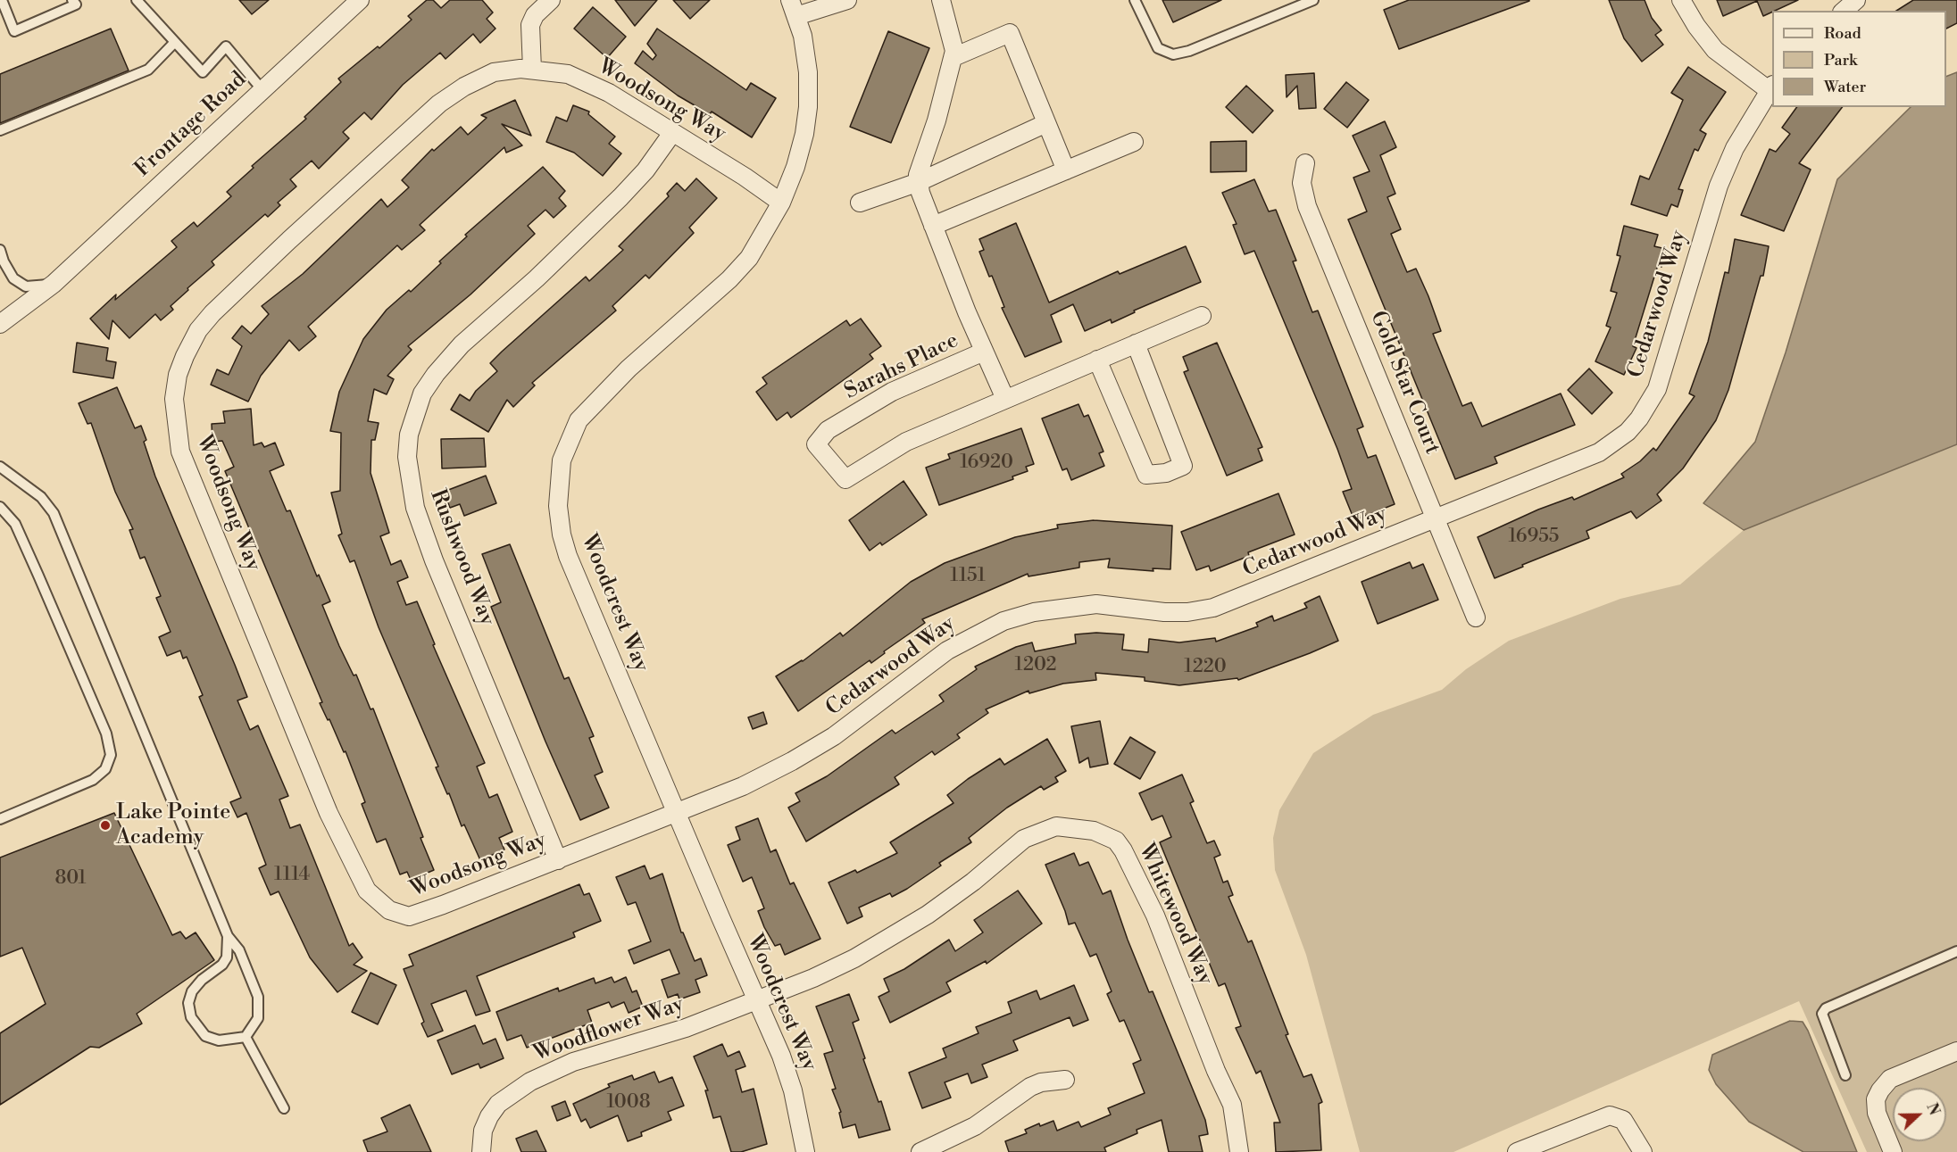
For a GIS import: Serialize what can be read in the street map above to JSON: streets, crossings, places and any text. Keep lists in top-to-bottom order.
{
  "streets": {
    "street": [
      "Woodsong Way",
      "Frontage Road",
      "Cedarwood Way",
      "Sarahs Place",
      "Gold Star Court",
      "Rushwood Way",
      "Woodcrest Way",
      "Whitewood Way",
      "Woodflower Way"
    ]
  },
  "crossings": [
    ["Woodsong Way", "Cedarwood Way"],
    ["Woodsong Way", "Rushwood Way"],
    ["Woodsong Way", "Woodcrest Way"],
    ["Cedarwood Way", "Gold Star Court"],
    ["Cedarwood Way", "Woodcrest Way"],
    ["Woodcrest Way", "Whitewood Way"],
    ["Woodcrest Way", "Woodflower Way"],
    ["Whitewood Way", "Woodflower Way"]
  ],
  "places": ["Lake Pointe Academy"],
  "house_numbers": [
    "16920",
    "16955",
    "1151",
    "1202",
    "1220",
    "1114",
    "801",
    "1008"
  ],
  "legend": ["Road", "Park", "Water"],
  "north": "right"
}
